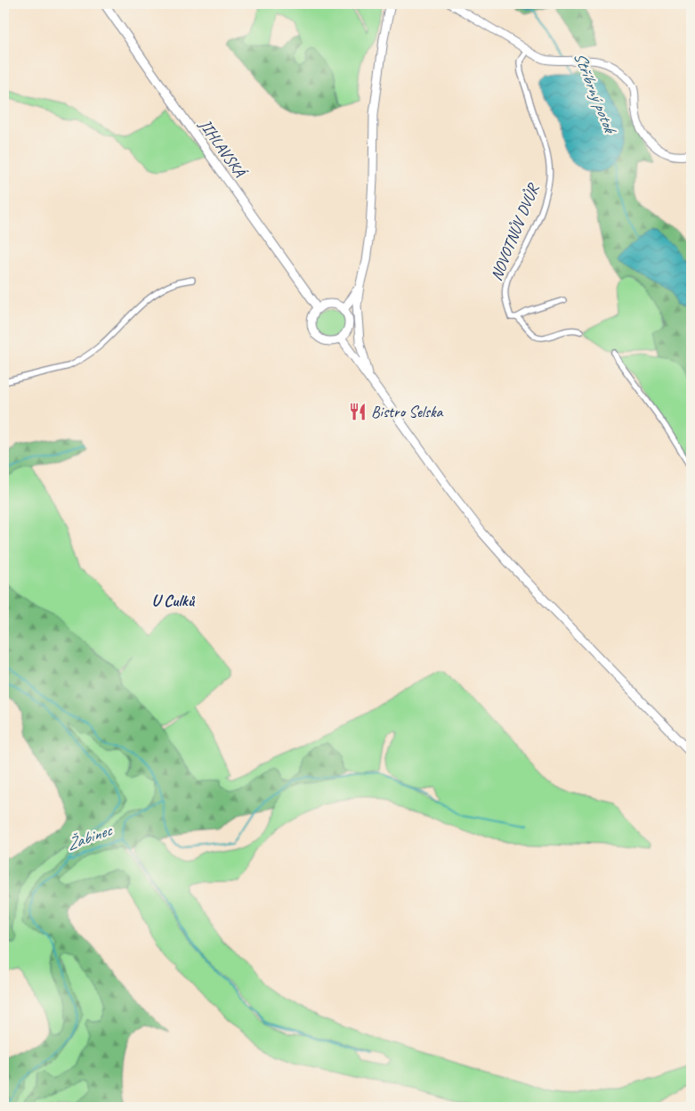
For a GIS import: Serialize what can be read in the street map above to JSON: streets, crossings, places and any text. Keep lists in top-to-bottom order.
{
  "streets": {
    "main road": ["JIHLAVSKÁ"],
    "street": ["NOVOTNŮV DVŮR"]
  },
  "districts": ["U Culků"],
  "water": ["Stříbrný potok", "Žabinec"],
  "places": {
    "restaurant": ["Bistro Selska"]
  }
}
